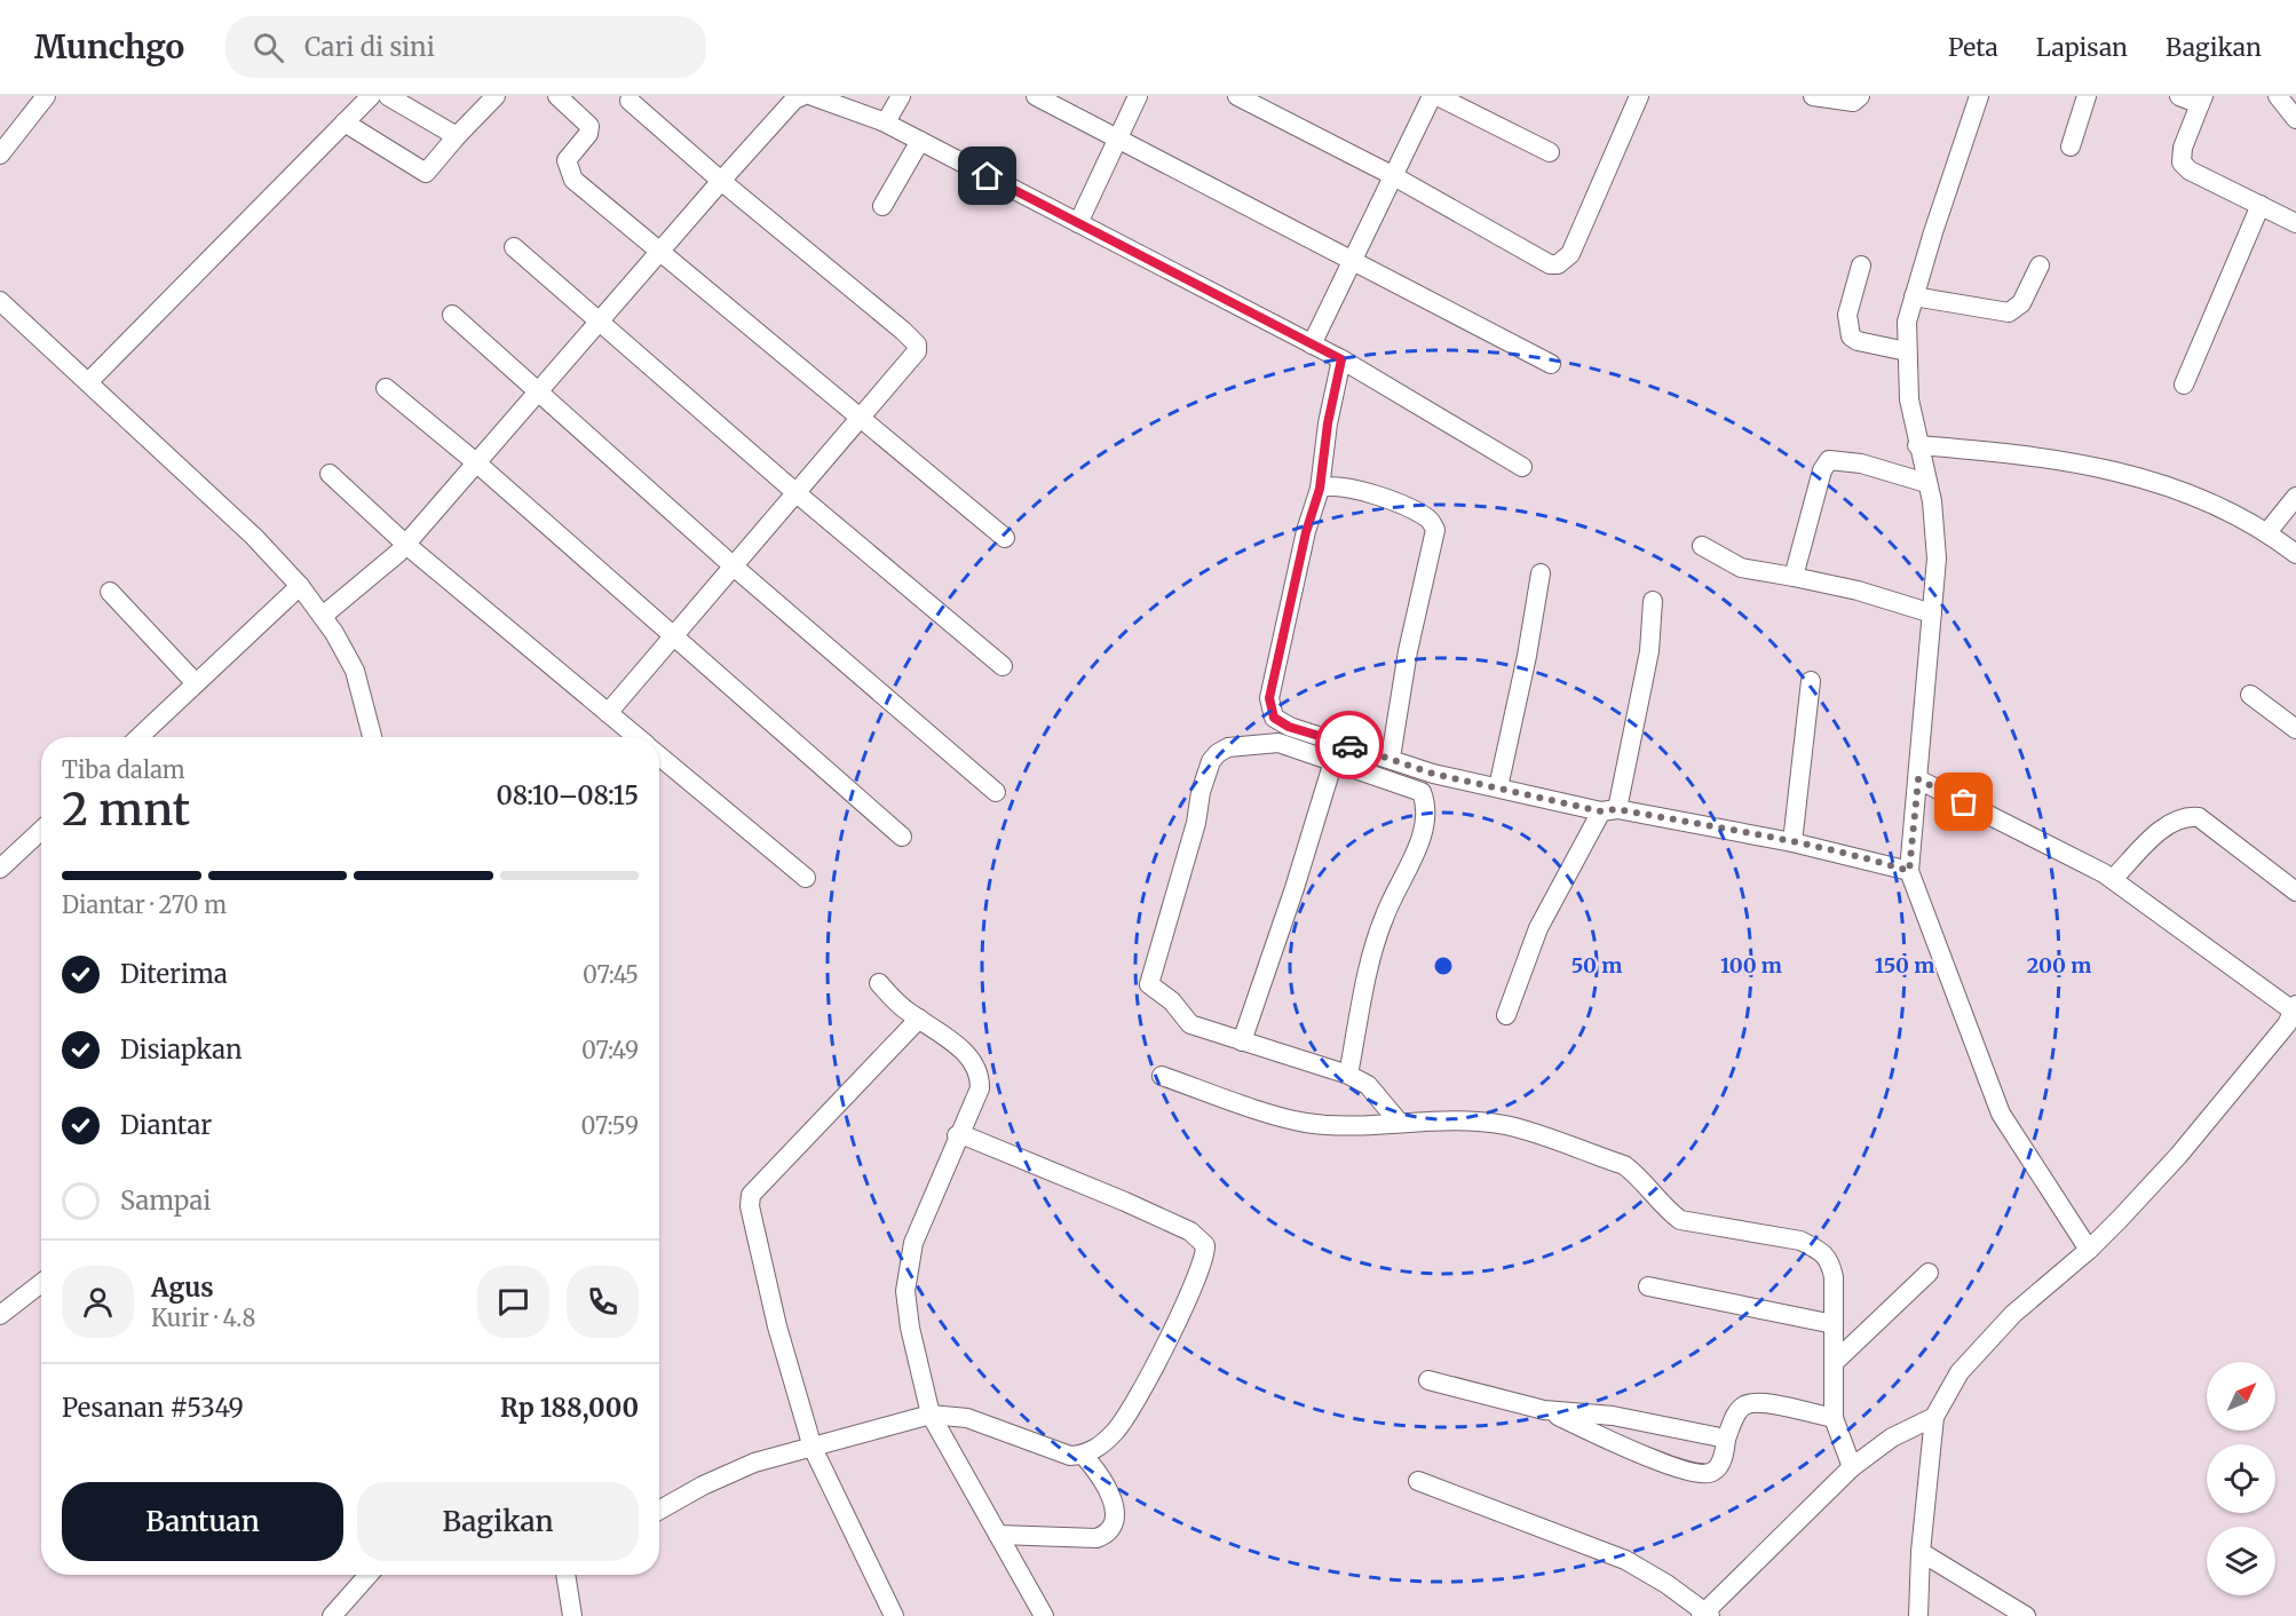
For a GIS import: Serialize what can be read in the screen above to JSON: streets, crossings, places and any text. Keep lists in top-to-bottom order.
{
  "north": "top right",
  "page": {
    "header": "Munchgo",
    "search": "Cari di sini",
    "nav": ["Peta", "Lapisan", "Bagikan"],
    "heading": ["2 mnt", "Tiba dalam", "08:10–08:15"],
    "panel": [
      "Agus",
      "Kurir · 4.8",
      "Pesanan #5349",
      "Rp 188,000"
    ],
    "bar": "Diantar · 270 m",
    "list": [
      ["Diterima", "07:45"],
      ["Disiapkan", "07:49"],
      ["Diantar", "07:59"],
      "Sampai"
    ],
    "buttons": ["Bantuan", "Bagikan"]
  },
  "rings": [
    "50 m",
    "100 m",
    "150 m",
    "200 m"
  ]
}
